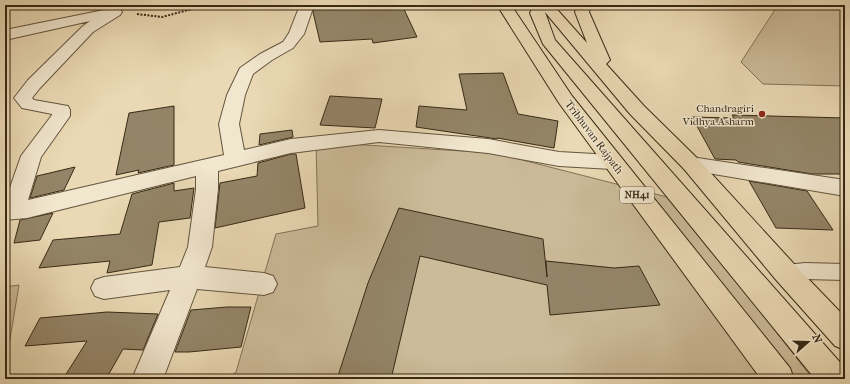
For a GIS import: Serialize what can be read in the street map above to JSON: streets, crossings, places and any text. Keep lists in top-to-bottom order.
{
  "streets": {
    "highway": ["Tribhuvan Rajpath", "NH41"]
  },
  "places": ["Chandragiri Vidhya Asharm"],
  "north": "right"
}
